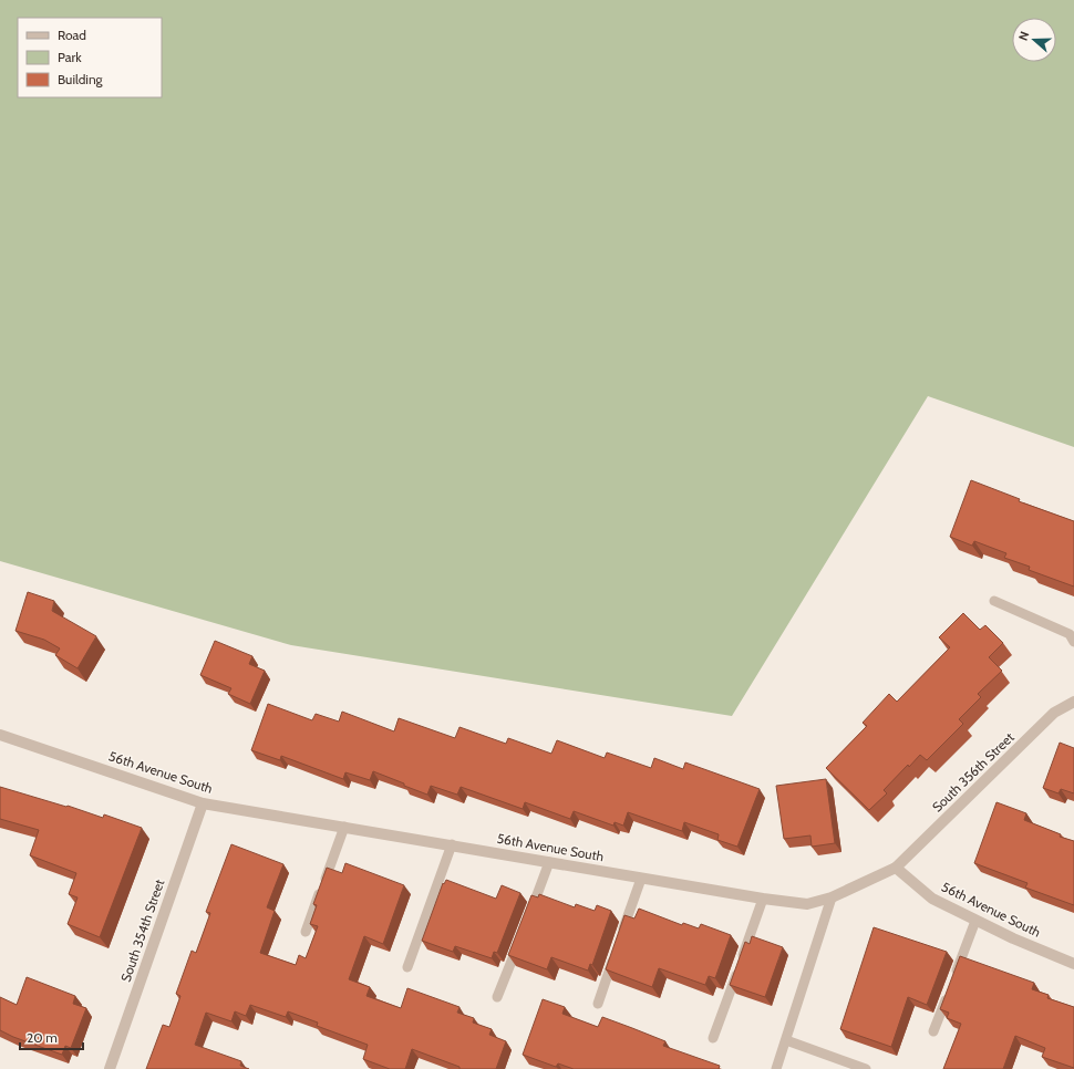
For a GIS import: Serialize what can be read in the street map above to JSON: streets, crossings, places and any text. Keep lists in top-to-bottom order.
{
  "streets": {
    "street": ["56th Avenue South", "South 356th Street", "South 354th Street"]
  },
  "crossings": [
    ["56th Avenue South", "South 356th Street"],
    ["56th Avenue South", "South 354th Street"]
  ],
  "legend": ["Road", "Park", "Building"],
  "scale_bar": "20 m",
  "north": "left"
}
